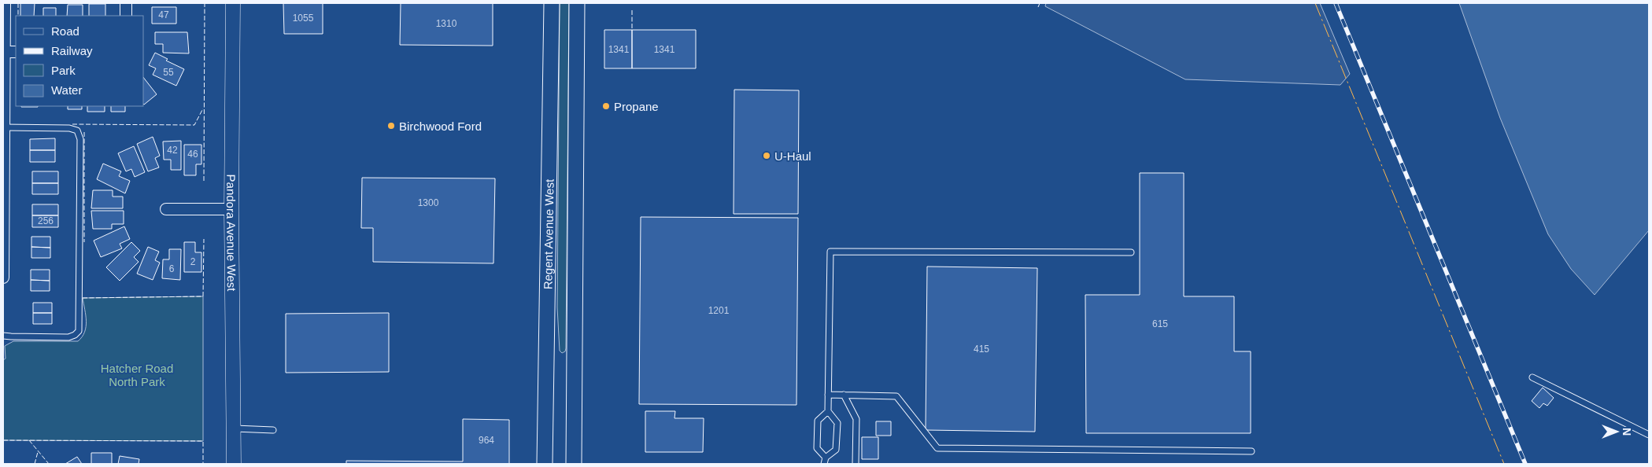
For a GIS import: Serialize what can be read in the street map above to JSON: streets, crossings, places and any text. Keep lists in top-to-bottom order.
{
  "streets": {
    "main road": ["Regent Avenue West"],
    "street": ["Pandora Avenue West"]
  },
  "parks": ["Hatcher Road North Park"],
  "places": ["Propane", "Birchwood Ford", "U-Haul"],
  "house_numbers": [
    "47",
    "1055",
    "1310",
    "1341",
    "1341",
    "55",
    "42",
    "46",
    "1300",
    "256",
    "2",
    "6",
    "1201",
    "615",
    "415",
    "964"
  ],
  "legend": [
    "Road",
    "Railway",
    "Park",
    "Water"
  ],
  "north": "right"
}
